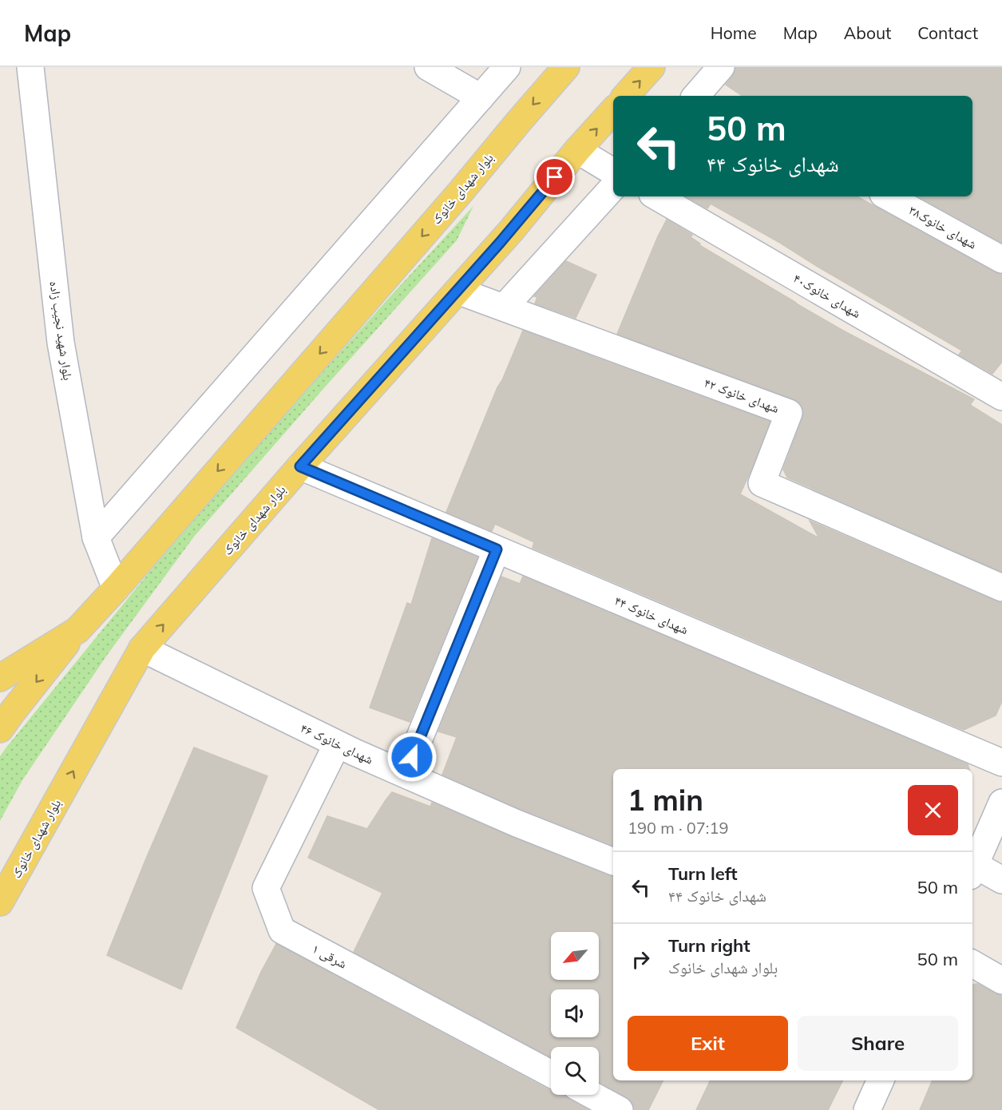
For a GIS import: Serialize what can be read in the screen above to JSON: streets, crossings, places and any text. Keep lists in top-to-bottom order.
{
  "streets": {
    "main road": ["بلوار شهدای خانوک"],
    "street": [
      "شهدای خانوک۳۸",
      "شهدای خانوک۴۰",
      "بلوار شهید نجیب زاده",
      "شهدای خانوک ۴۲",
      "۴۴ شهدای خانوک",
      "۴۶ شهدای خانوک",
      "شرقی ۱"
    ]
  },
  "crossings": [
    ["بلوار شهدای خانوک", "بلوار شهید نجیب زاده"],
    ["بلوار شهدای خانوک", "شهدای خانوک ۴۲"],
    ["بلوار شهدای خانوک", "۴۴ شهدای خانوک"],
    ["بلوار شهدای خانوک", "۴۶ شهدای خانوک"],
    ["۴۶ شهدای خانوک", "شرقی ۱"]
  ],
  "north": "bottom left",
  "page": {
    "header": "Map",
    "nav": [
      "Home",
      "Map",
      "About",
      "Contact"
    ],
    "turn": ["50 m", "۴۴ شهدای خانوک"],
    "heading": ["1 min", "190 m · 07:19"],
    "list": [
      {
        "name": "Turn left",
        "note": "۴۴ شهدای خانوک",
        "value": "50 m"
      },
      {
        "name": "Turn right",
        "note": "بلوار شهدای خانوک",
        "value": "50 m"
      }
    ],
    "buttons": ["Exit", "Share"]
  }
}
